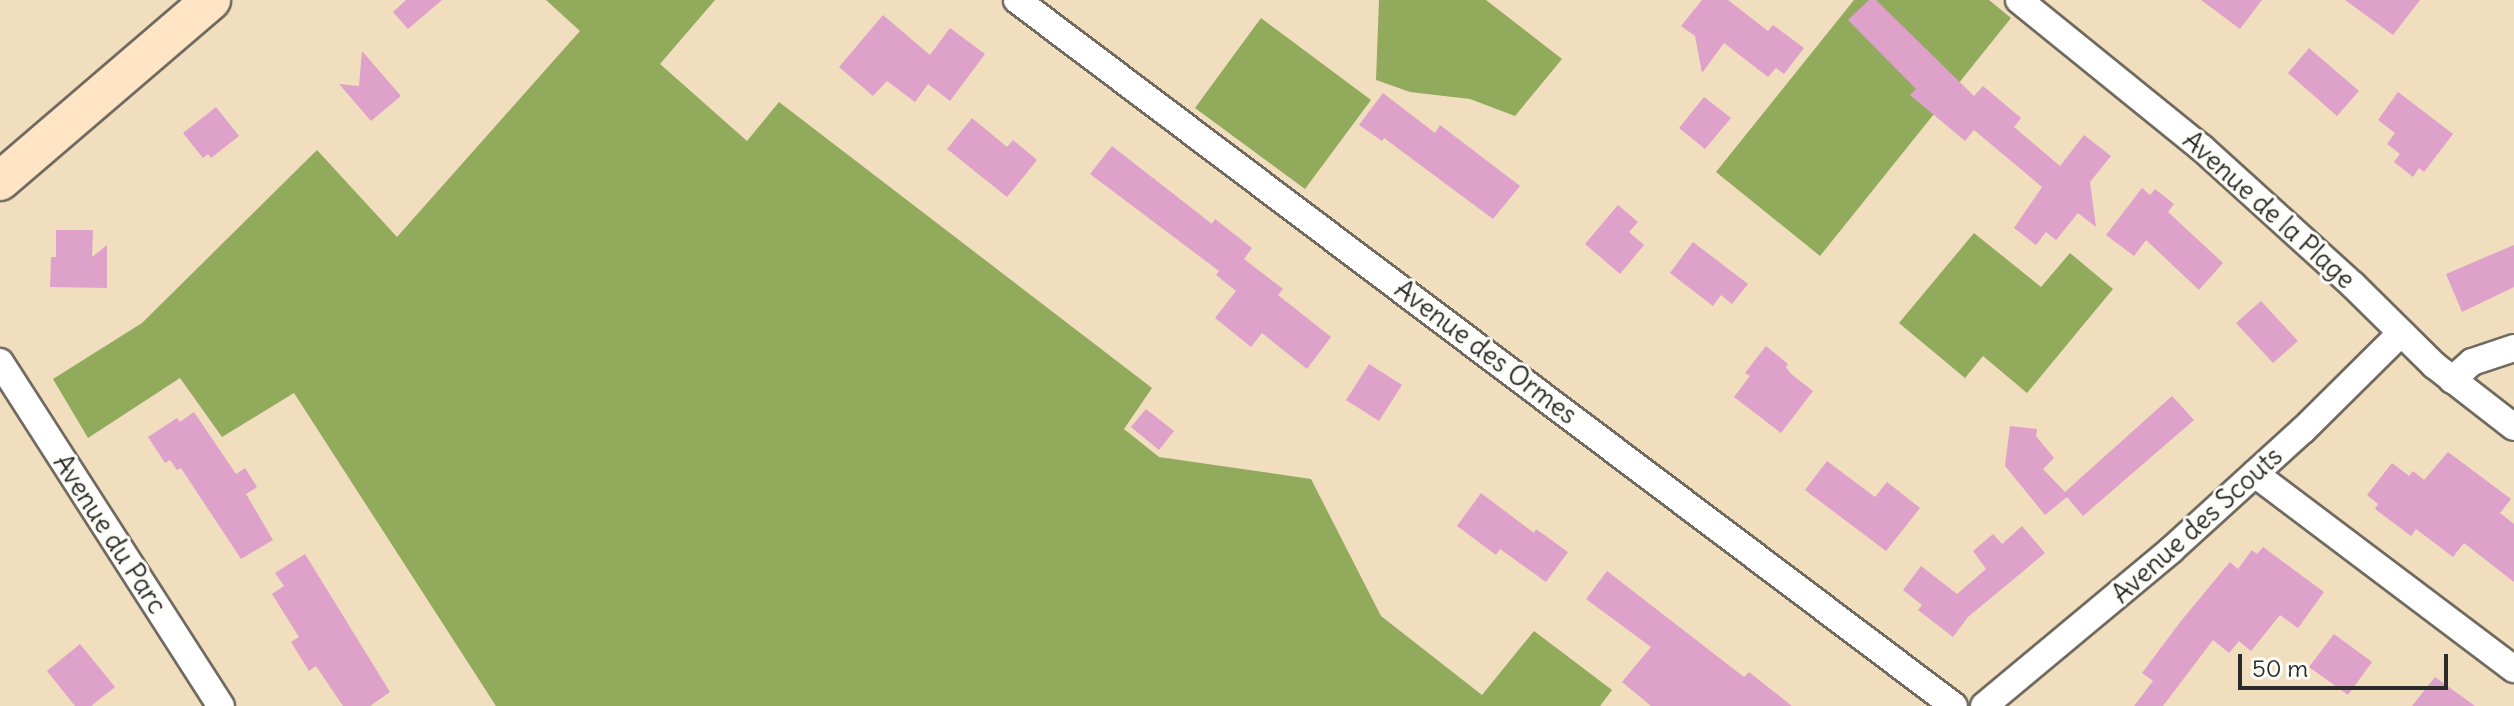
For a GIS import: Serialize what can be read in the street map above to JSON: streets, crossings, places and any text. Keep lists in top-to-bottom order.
{
  "streets": {
    "street": [
      "Avenue de la Plage",
      "Avenue des Ormes",
      "Avenue des Scouts",
      "Avenue du Parc"
    ]
  },
  "crossings": [
    ["Avenue de la Plage", "Avenue des Scouts"]
  ],
  "scale_bar": "50 m"
}
